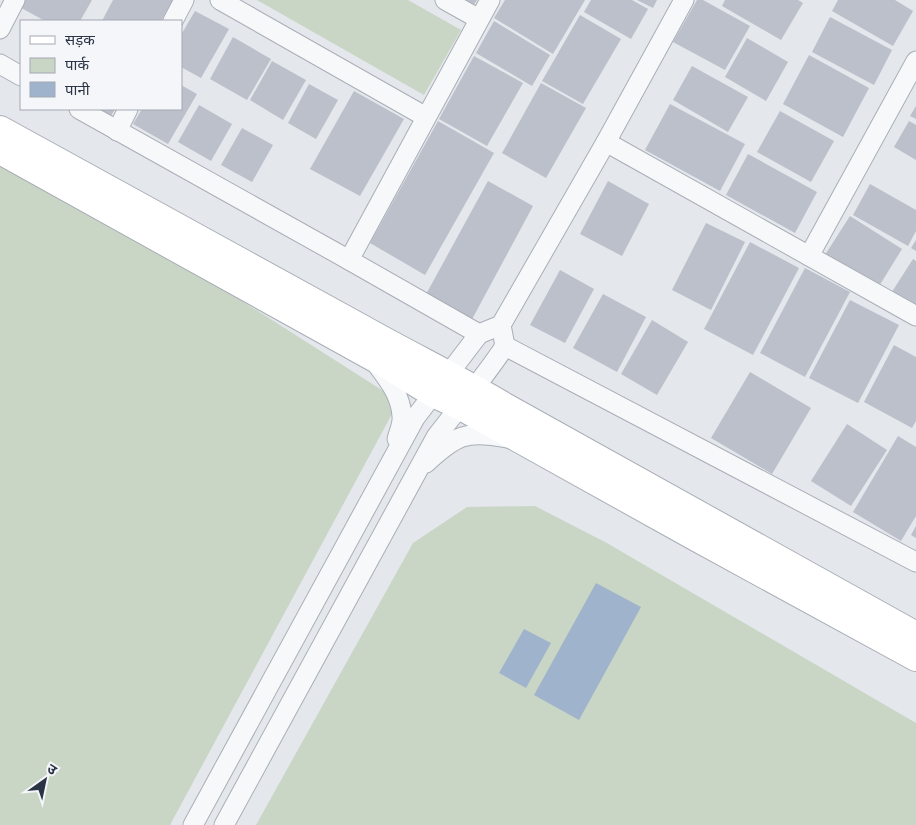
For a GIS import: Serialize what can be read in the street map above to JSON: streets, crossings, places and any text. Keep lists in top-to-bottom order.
{
  "legend": ["सड़क", "पार्क", "पानी"],
  "north": "top right"
}
